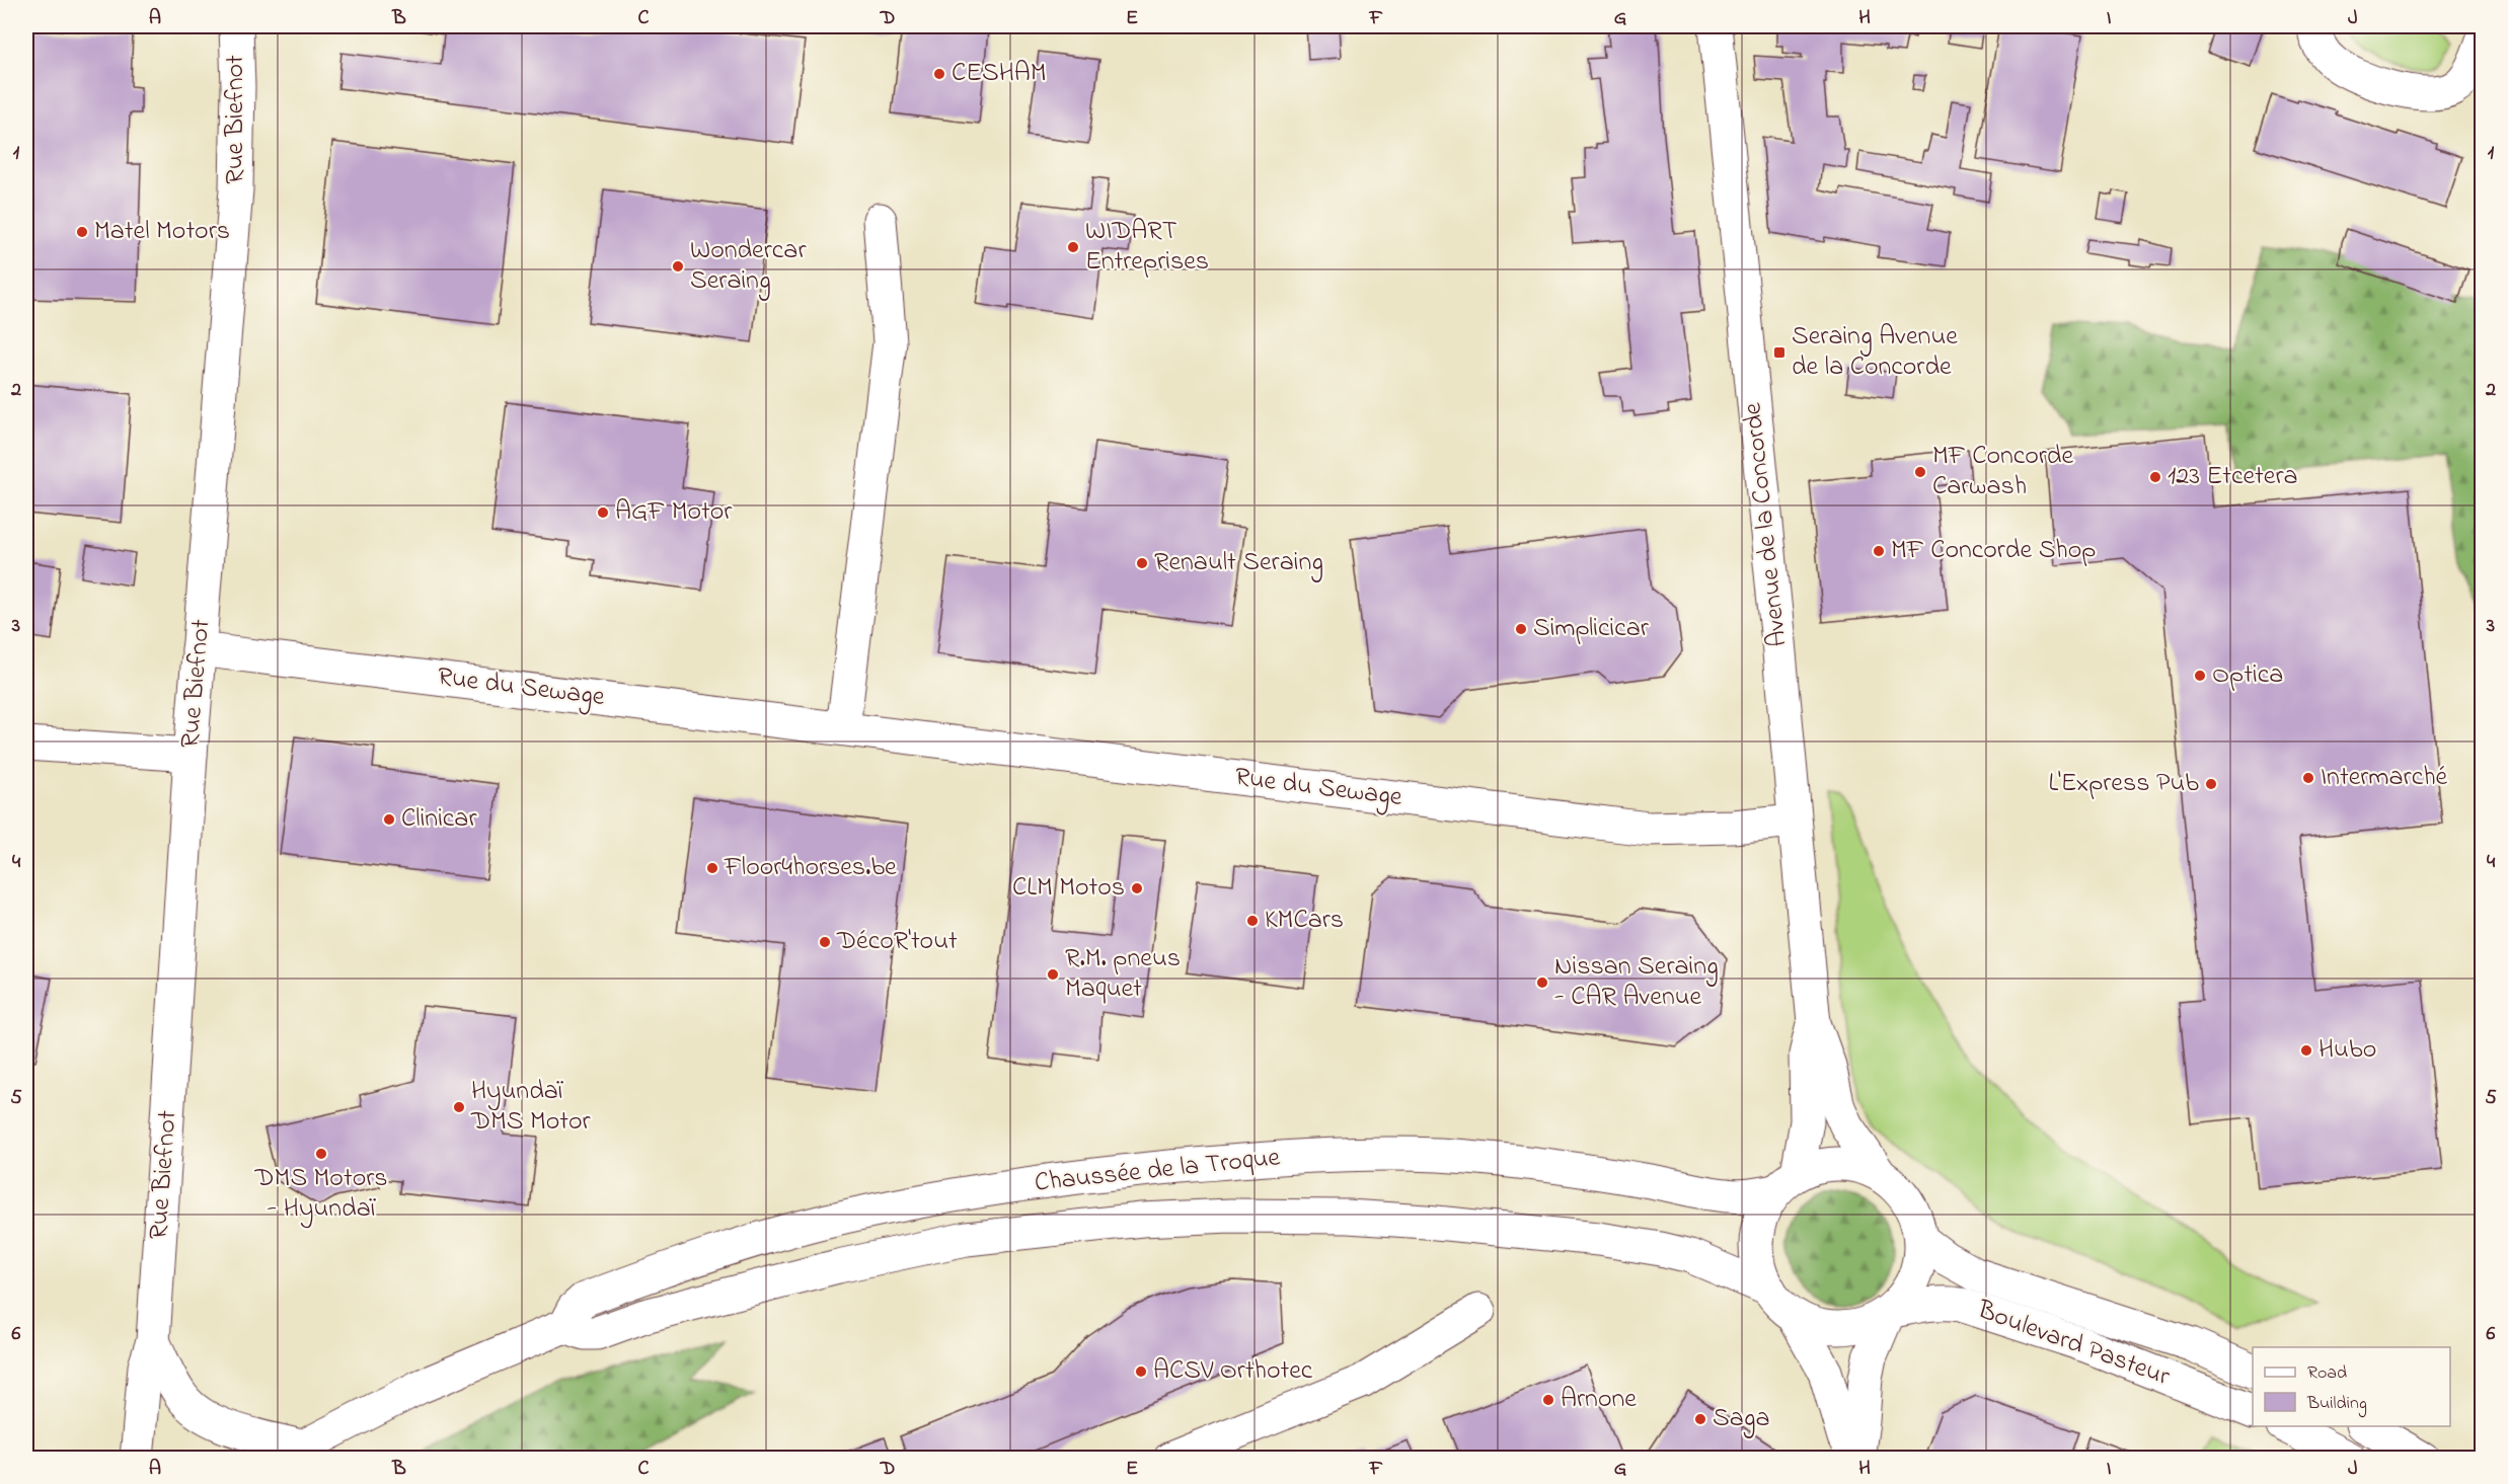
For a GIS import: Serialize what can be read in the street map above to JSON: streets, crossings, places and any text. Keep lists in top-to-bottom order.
{
  "streets": {
    "street": [
      "Rue Biefnot",
      "Avenue de la Concorde",
      "Rue du Sewage",
      "Chaussée de la Troque",
      "Boulevard Pasteur"
    ]
  },
  "crossings": [
    ["Rue Biefnot", "Rue du Sewage"],
    ["Avenue de la Concorde", "Rue du Sewage"],
    ["Avenue de la Concorde", "Chaussée de la Troque"],
    ["Avenue de la Concorde", "Boulevard Pasteur"],
    ["Chaussée de la Troque", "Boulevard Pasteur"]
  ],
  "places": {
    "other": [
      "CESHAM",
      "Matel Motors",
      "WIDART Entreprises",
      "Wondercar Seraing",
      "MF Concorde Carwash",
      "123 Etcetera",
      "AGF Motor",
      "MF Concorde Shop",
      "Renault Seraing",
      "Simplicicar",
      "Optica",
      "Intermarché",
      "L'Express Pub",
      "Clinicar",
      "Floor4horses.be",
      "CLM Motos",
      "KMCars",
      "DécoR'tout",
      "R.M. pneus Maquet",
      "Nissan Seraing - CAR Avenue",
      "Hubo",
      "Hyundaï DMS Motor",
      "DMS Motors - Hyundaï",
      "ACSV Orthotec",
      "Arnone",
      "Saga"
    ],
    "transit": ["Seraing Avenue de la Concorde"]
  },
  "legend": ["Road", "Building"],
  "grid": {
    "columns": [
      "A",
      "B",
      "C",
      "D",
      "E",
      "F",
      "G",
      "H",
      "I",
      "J"
    ],
    "rows": [
      "1",
      "2",
      "3",
      "4",
      "5",
      "6"
    ]
  }
}
